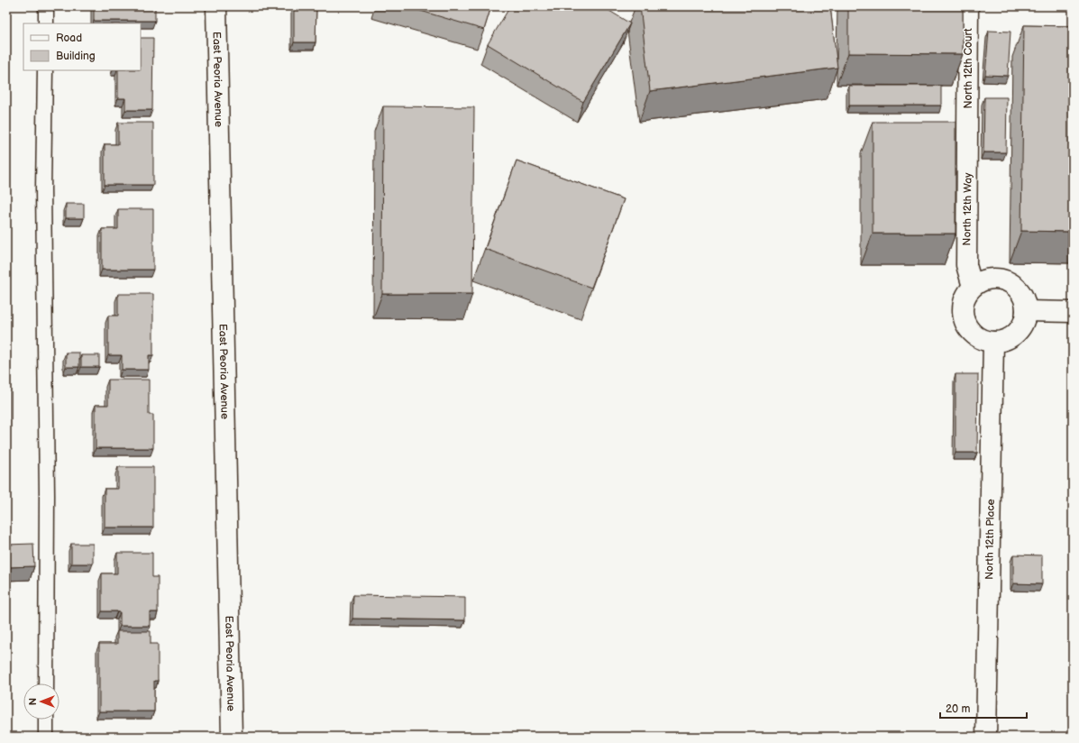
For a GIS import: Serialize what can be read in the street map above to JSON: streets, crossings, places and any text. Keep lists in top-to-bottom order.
{
  "streets": {
    "street": [
      "North 12th Court",
      "East Peoria Avenue",
      "North 12th Way",
      "North 12th Place"
    ]
  },
  "crossings": [
    ["North 12th Court", "North 12th Way"],
    ["North 12th Way", "North 12th Place"]
  ],
  "legend": ["Road", "Building"],
  "scale_bar": "20 m",
  "north": "left"
}
